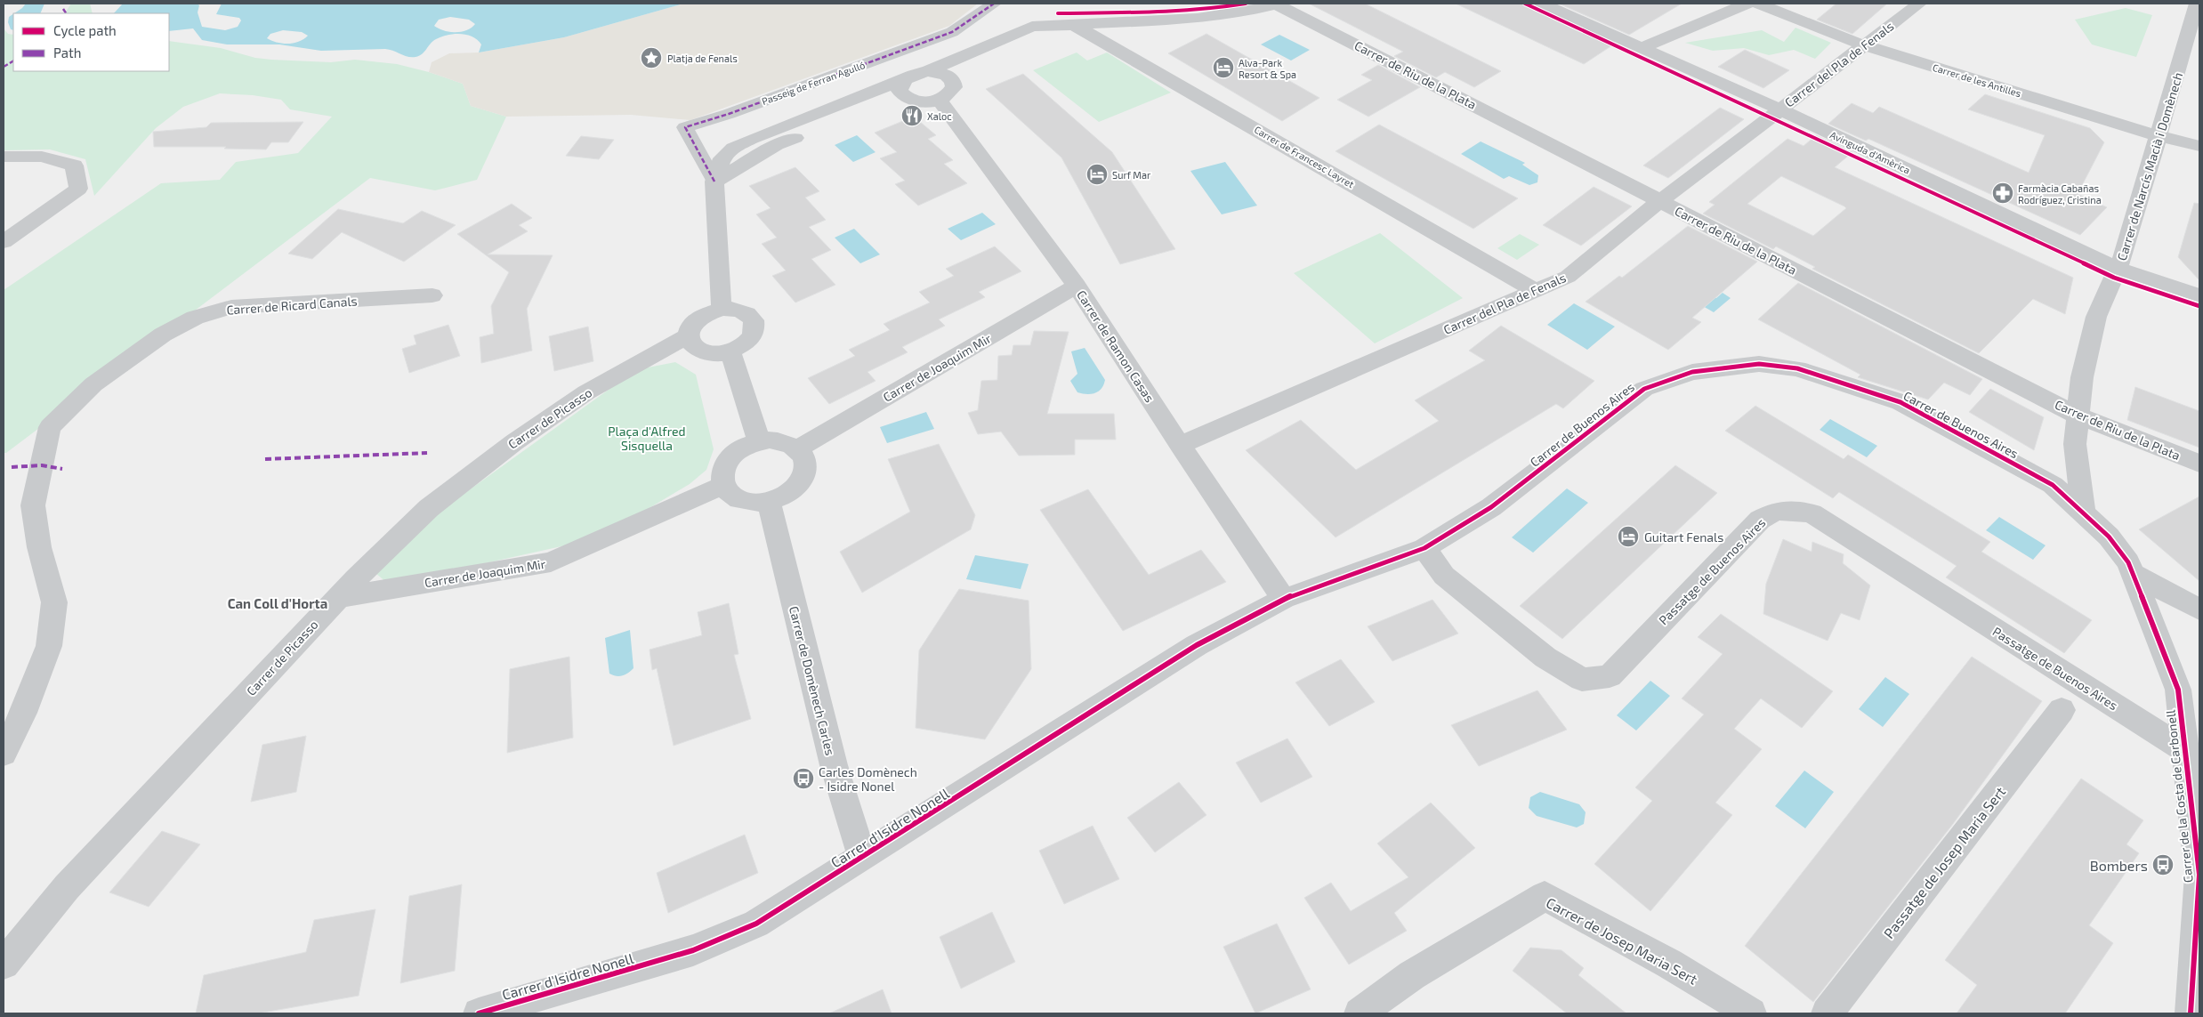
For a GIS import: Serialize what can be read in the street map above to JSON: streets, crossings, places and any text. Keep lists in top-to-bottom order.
{
  "streets": {
    "street": [
      "Carrer del Pla de Fenals",
      "Carrer de Riu de la Plata",
      "Carrer de les Antilles",
      "Passeig de Ferran Agulló",
      "Avinguda d'Amèrica",
      "Carrer de Francesc Layret",
      "Carrer de Narcís Macià i Domènech",
      "Carrer de Ricard Canals",
      "Carrer de Ramon Casas",
      "Carrer de Joaquim Mir",
      "Carrer de Picasso",
      "Carrer de Buenos Aires",
      "Passatge de Buenos Aires",
      "Carrer de Domènech Carles",
      "Carrer de la Costa de Carbonell",
      "Carrer d'Isidre Nonell",
      "Passatge de Josep Maria Sert",
      "Carrer de Josep Maria Sert"
    ]
  },
  "crossings": [
    ["Carrer del Pla de Fenals", "Carrer de Riu de la Plata"],
    ["Carrer del Pla de Fenals", "Carrer de les Antilles"],
    ["Carrer del Pla de Fenals", "Avinguda d'Amèrica"],
    ["Carrer del Pla de Fenals", "Carrer de Francesc Layret"],
    ["Carrer del Pla de Fenals", "Carrer de Ramon Casas"],
    ["Carrer de Riu de la Plata", "Carrer de Narcís Macià i Domènech"],
    ["Carrer de les Antilles", "Carrer de Narcís Macià i Domènech"],
    ["Avinguda d'Amèrica", "Carrer de Narcís Macià i Domènech"],
    ["Carrer de Narcís Macià i Domènech", "Carrer de la Costa de Carbonell"],
    ["Carrer de Ramon Casas", "Carrer de Joaquim Mir"],
    ["Carrer de Ramon Casas", "Carrer de Buenos Aires"],
    ["Carrer de Ramon Casas", "Carrer d'Isidre Nonell"],
    ["Carrer de Joaquim Mir", "Carrer de Picasso"],
    ["Carrer de Joaquim Mir", "Carrer de Domènech Carles"],
    ["Carrer de Buenos Aires", "Passatge de Buenos Aires"],
    ["Carrer de Buenos Aires", "Carrer de la Costa de Carbonell"],
    ["Carrer de Buenos Aires", "Carrer d'Isidre Nonell"],
    ["Passatge de Buenos Aires", "Carrer de la Costa de Carbonell"],
    ["Carrer de Domènech Carles", "Carrer d'Isidre Nonell"]
  ],
  "districts": ["Can Coll d'Horta"],
  "parks": ["Plaça d'Alfred Sisquella"],
  "places": {
    "place": ["Platja de Fenals"],
    "hotel": ["Alva-Park Resort & Spa", "Surf Mar", "Guitart Fenals"],
    "restaurant": ["Xaloc"],
    "pharmacy": ["Farmàcia Cabañas Rodríguez, Cristina"],
    "bus stop": ["Carles Domènech - Isidre Nonel", "Bombers"]
  },
  "legend": ["Cycle path", "Path"]
}
